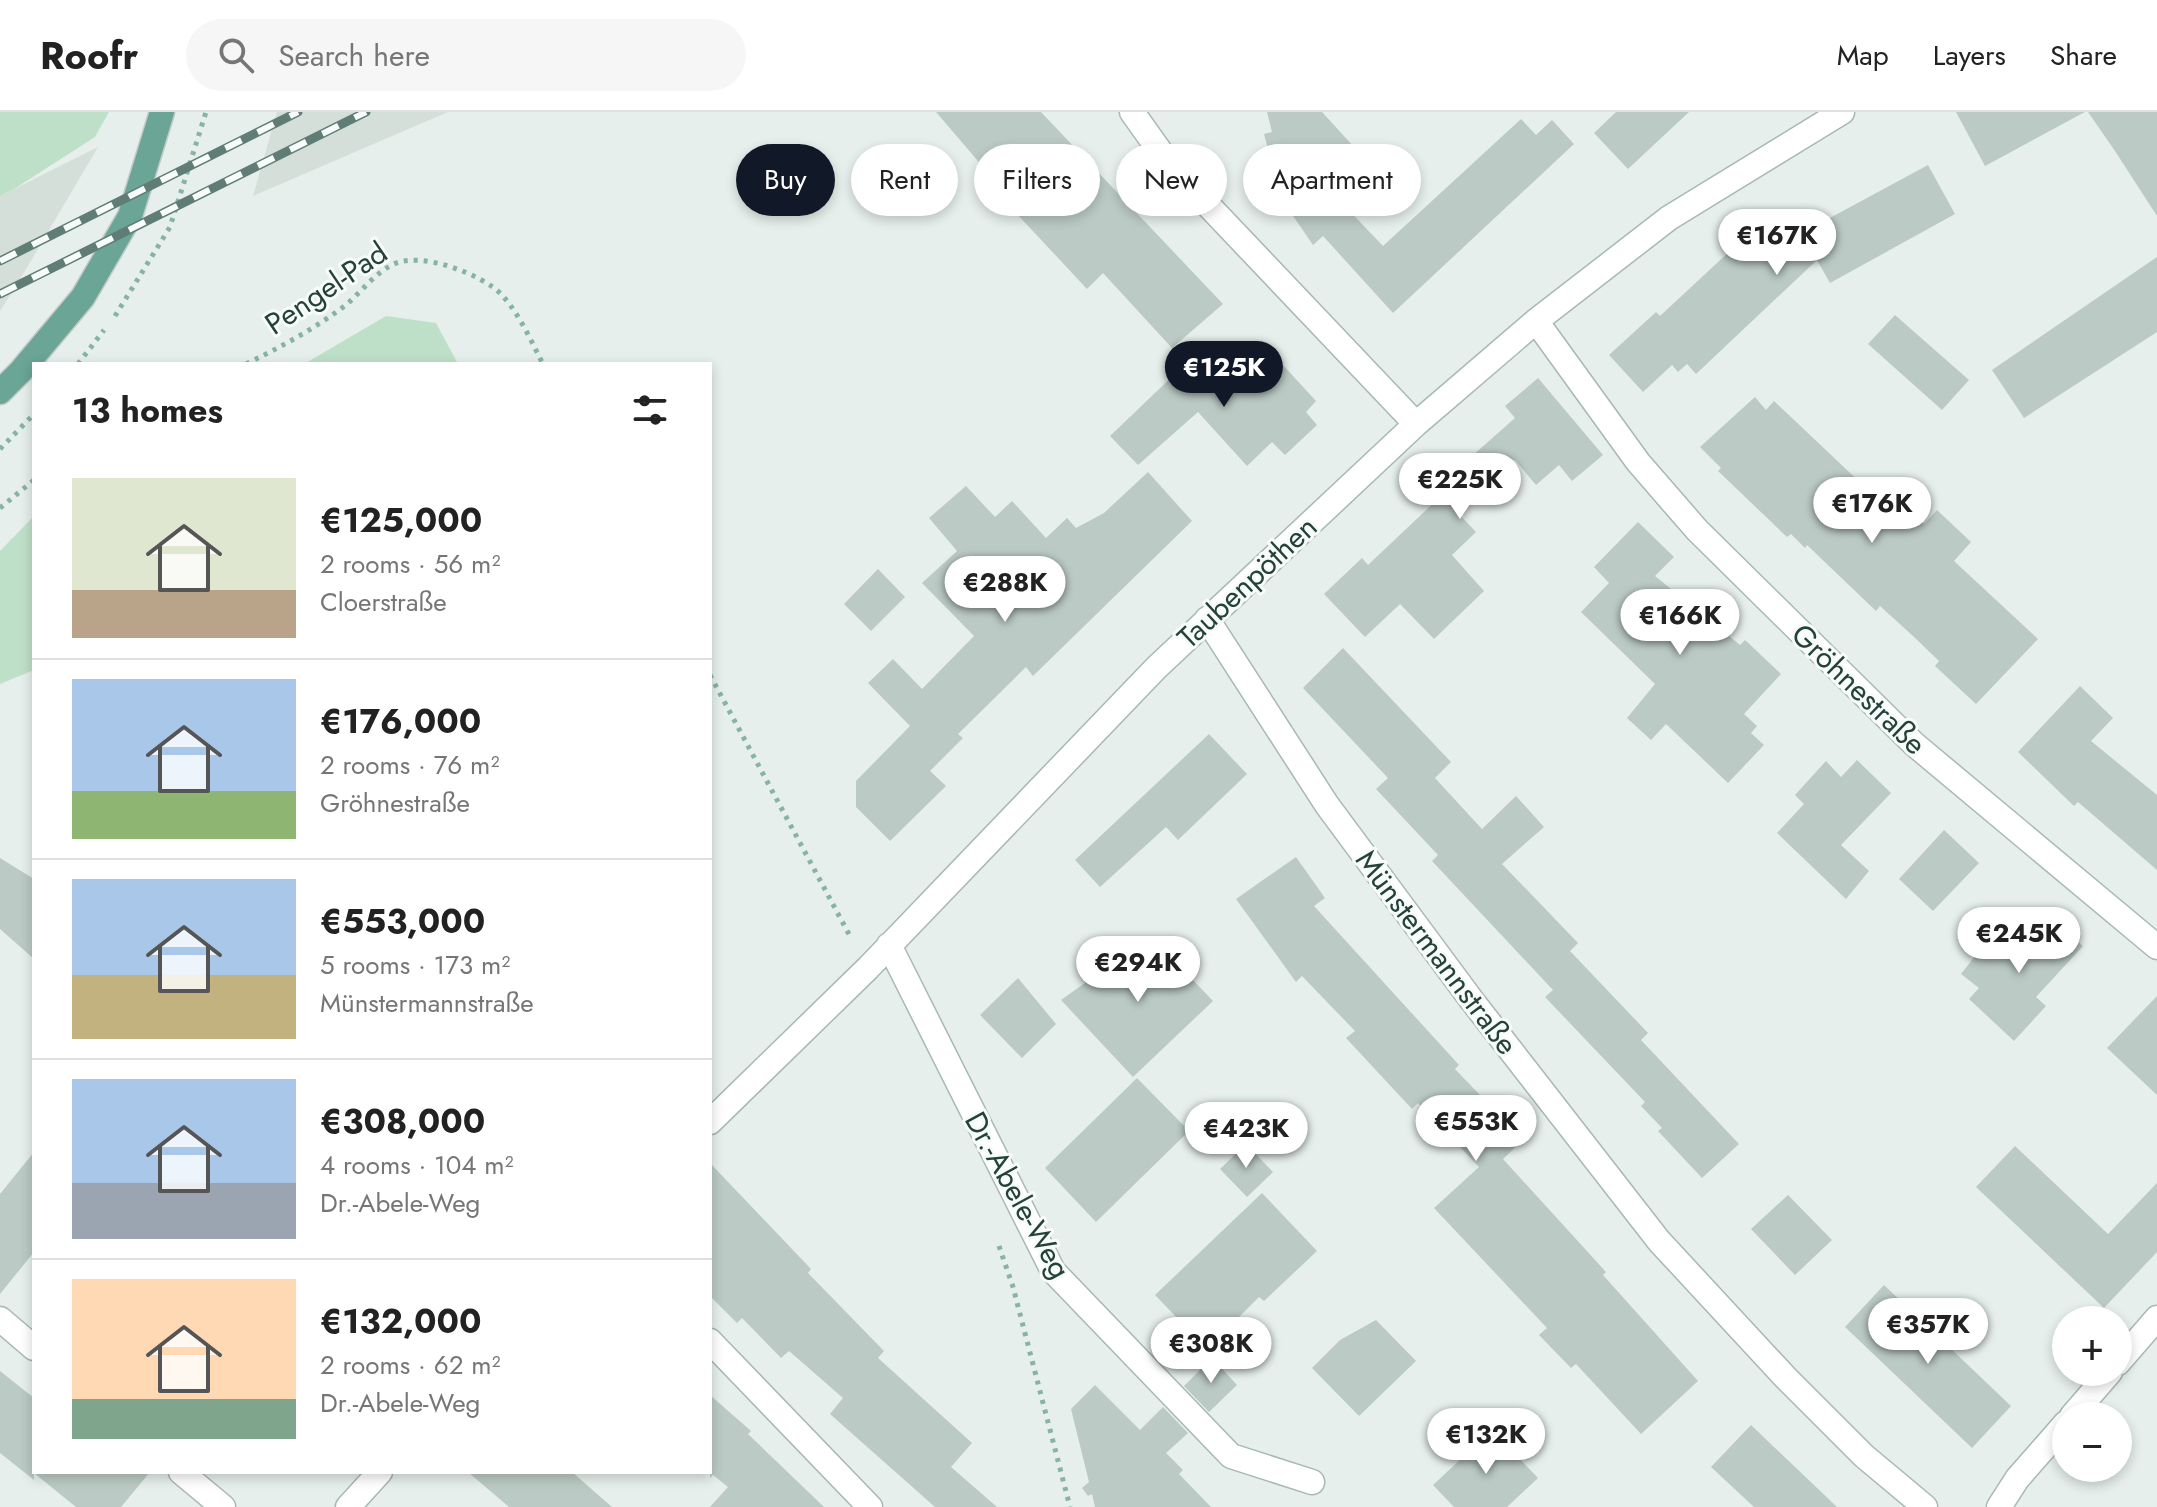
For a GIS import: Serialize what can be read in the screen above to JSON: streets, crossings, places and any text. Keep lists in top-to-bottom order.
{
  "streets": {
    "street": [
      "Taubenpöthen",
      "Gröhnestraße",
      "Münstermannstraße",
      "Dr.-Abele-Weg"
    ],
    "path": ["Pengel-Pad"]
  },
  "crossings": [
    ["Taubenpöthen", "Gröhnestraße"],
    ["Taubenpöthen", "Münstermannstraße"],
    ["Taubenpöthen", "Dr.-Abele-Weg"]
  ],
  "page": {
    "header": "Roofr",
    "search": "Search here",
    "nav": ["Map", "Layers", "Share"],
    "chip": [
      "Buy",
      "Rent",
      "Filters",
      "New",
      "Apartment"
    ],
    "price": [
      "€167K",
      "€125K",
      "€225K",
      "€176K",
      "€288K",
      "€166K",
      "€245K",
      "€294K",
      "€553K",
      "€423K",
      "€357K",
      "€308K",
      "€132K"
    ],
    "heading": "13 homes",
    "list": [
      {
        "name": "€125,000",
        "note": "2 rooms · 56 m² · Cloerstraße"
      },
      {
        "name": "€176,000",
        "note": "2 rooms · 76 m² · Gröhnestraße"
      },
      {
        "name": "€553,000",
        "note": "5 rooms · 173 m² · Münstermannstraße"
      },
      {
        "name": "€308,000",
        "note": "4 rooms · 104 m² · Dr.-Abele-Weg"
      },
      {
        "name": "€132,000",
        "note": "2 rooms · 62 m² · Dr.-Abele-Weg"
      }
    ],
    "map_buttons": ["+", "−"]
  }
}
